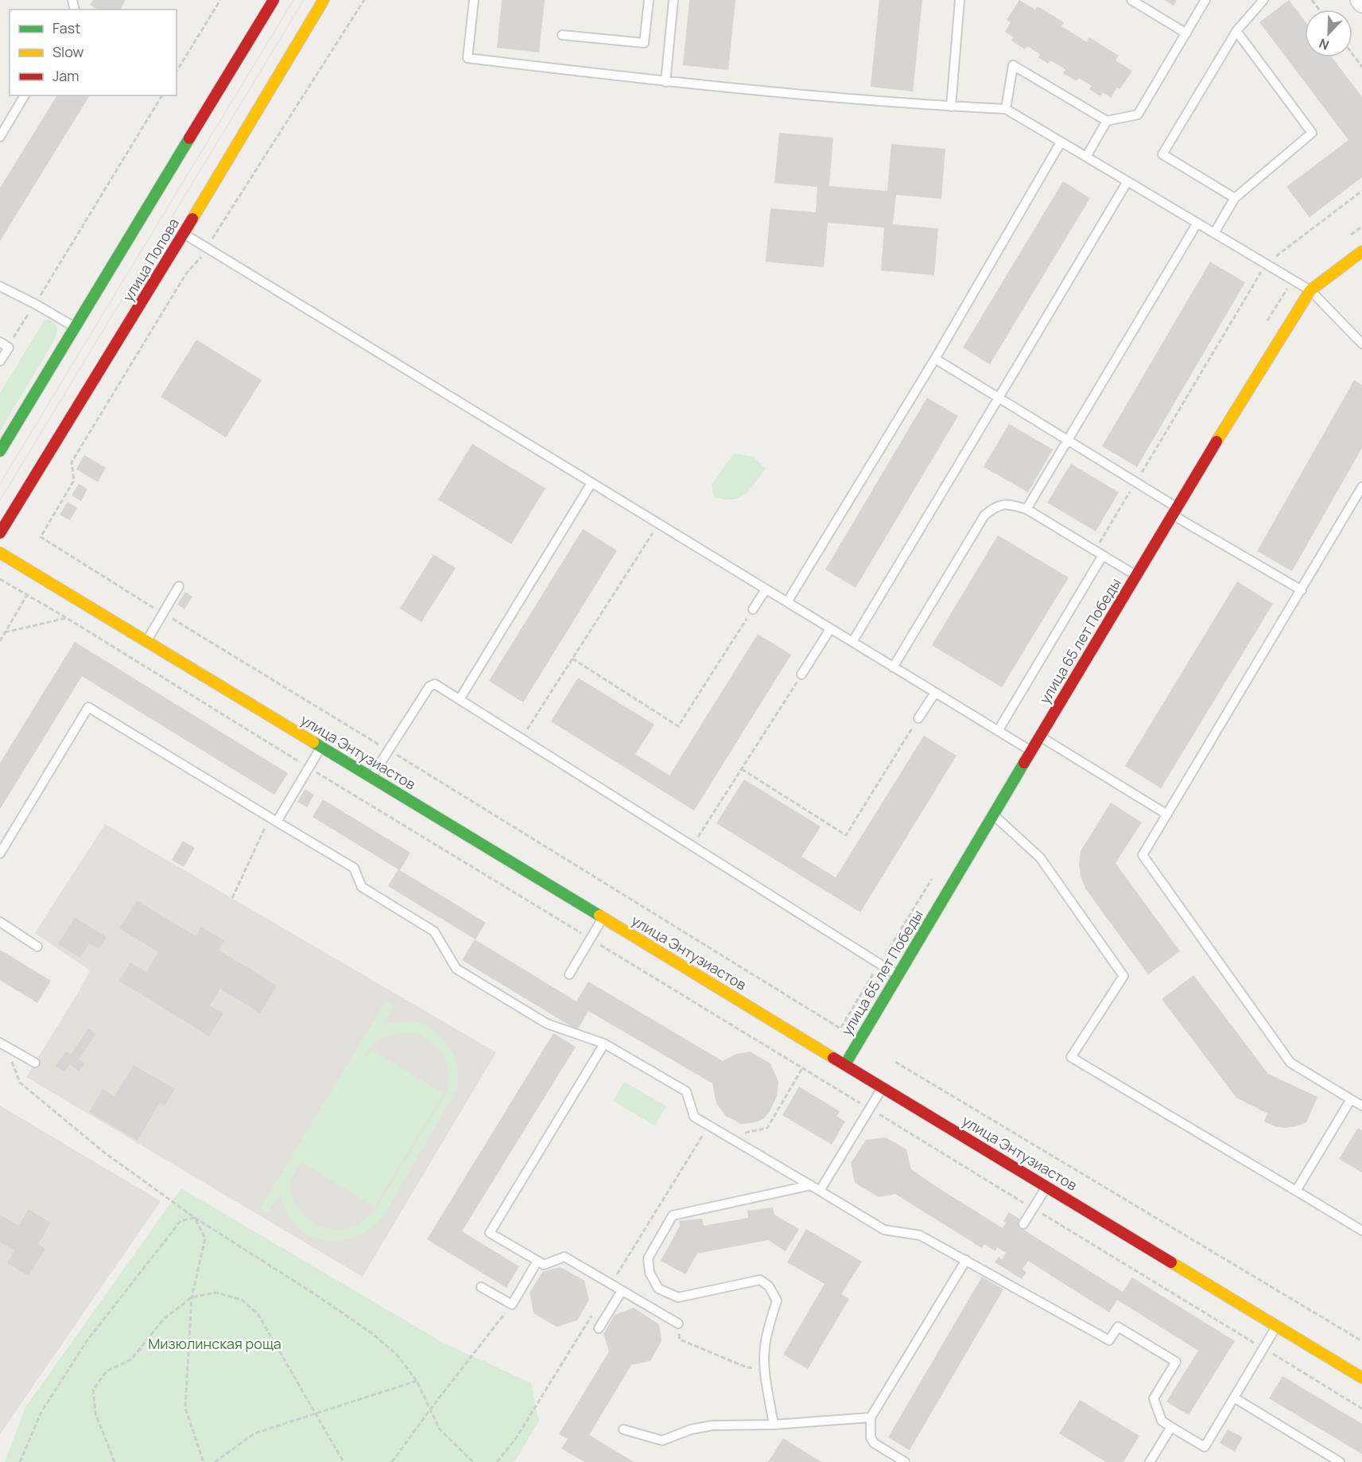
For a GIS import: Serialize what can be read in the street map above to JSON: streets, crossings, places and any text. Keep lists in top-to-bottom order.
{
  "streets": {
    "street": ["улица Попова", "улица 65 лет Победы", "улица Энтузиастов"]
  },
  "crossings": [
    ["улица 65 лет Победы", "улица Энтузиастов"]
  ],
  "parks": ["Мизюлинская роща"],
  "legend": ["Fast", "Slow", "Jam"],
  "north": "bottom left"
}
